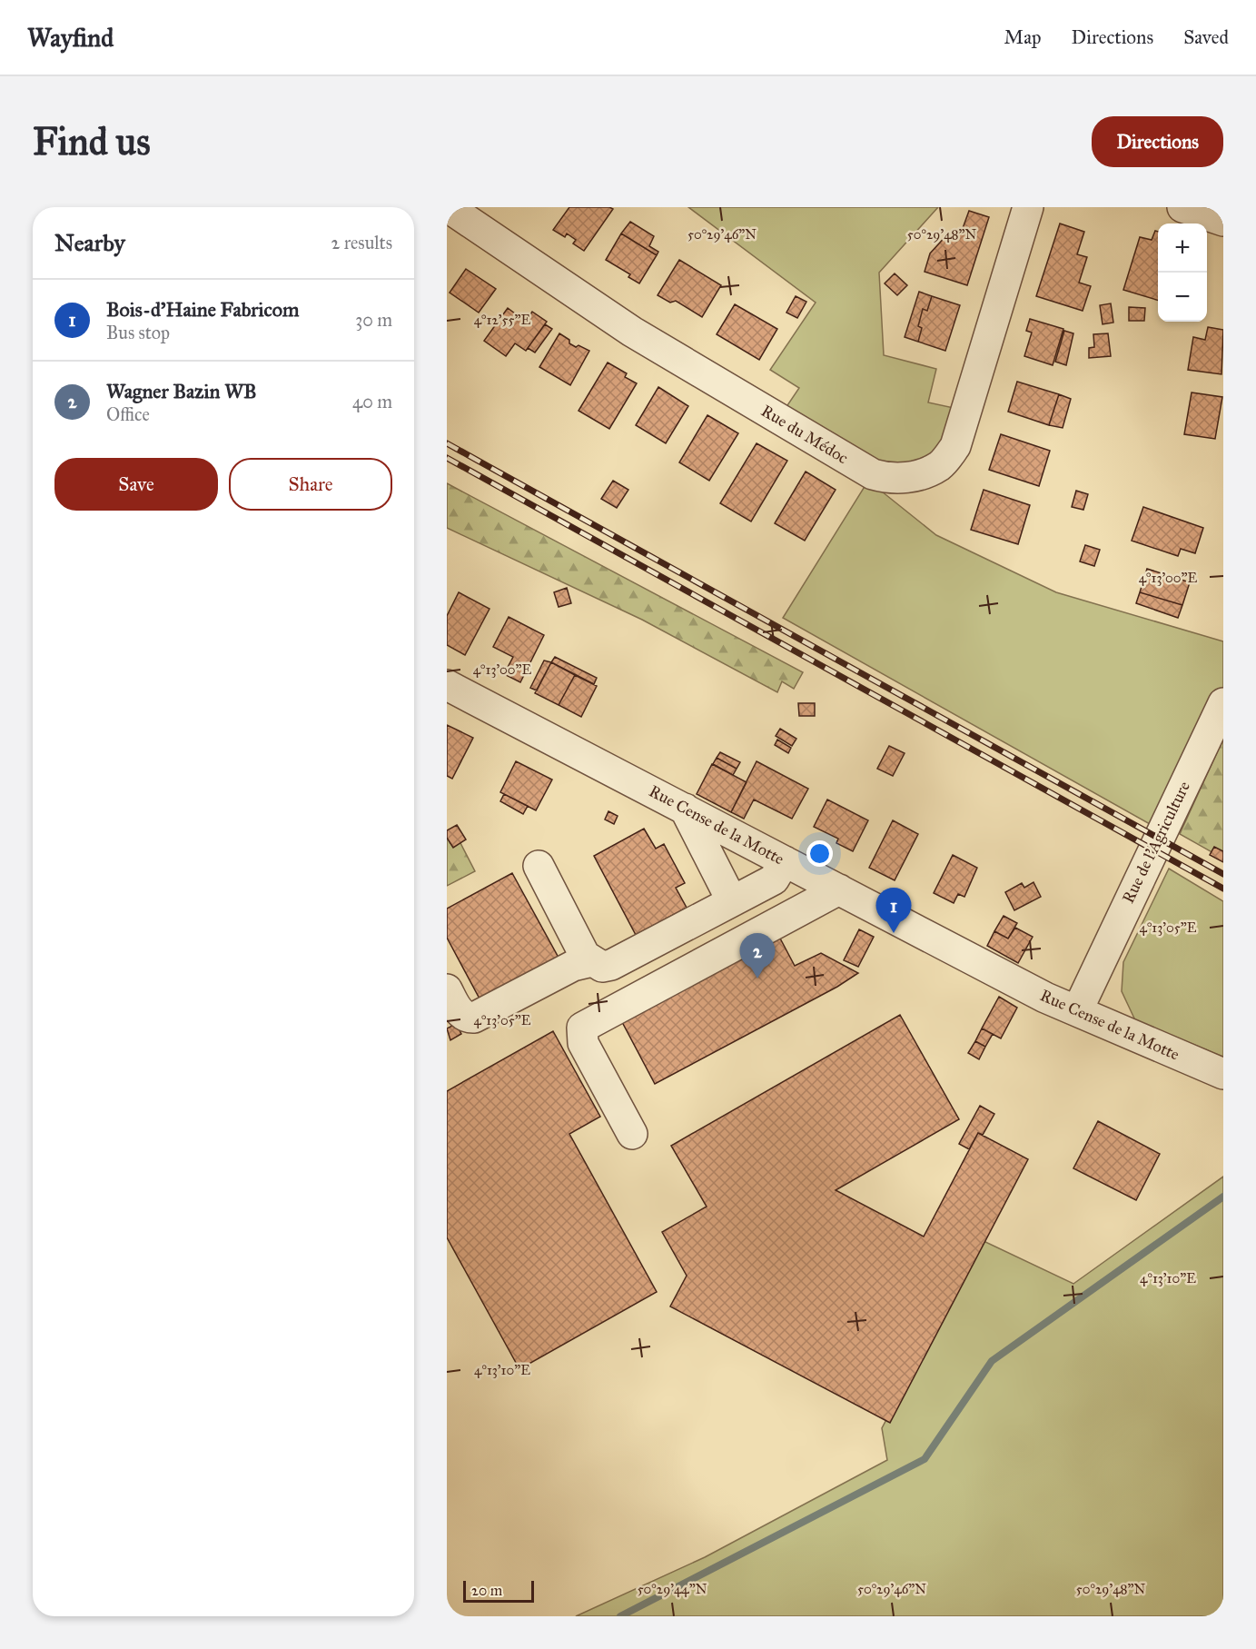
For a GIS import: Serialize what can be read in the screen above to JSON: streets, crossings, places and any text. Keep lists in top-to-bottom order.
{
  "streets": {
    "street": ["Rue du Médoc", "Rue Cense de la Motte", "Rue de l'Agriculture"]
  },
  "crossings": [
    ["Rue Cense de la Motte", "Rue de l'Agriculture"]
  ],
  "scale_bar": "20 m",
  "page": {
    "header": "Wayfind",
    "nav": ["Map", "Directions", "Saved"],
    "buttons": [
      "Directions",
      ["Save", "Share"]
    ],
    "title": "Find us",
    "heading": ["Nearby", "2 results"],
    "map_buttons": ["+", "−"],
    "list": [
      {
        "mark": "1",
        "name": "Bois-d'Haine Fabricom",
        "note": "Bus stop",
        "value": "30 m"
      },
      {
        "mark": "2",
        "name": "Wagner Bazin WB",
        "note": "Office",
        "value": "40 m"
      }
    ],
    "pins": ["1", "2"],
    "scale": "20 m"
  },
  "coordinates": [
    "50°29'46\"N",
    "50°29'48\"N",
    "4°12'55\"E",
    "4°13'00\"E",
    "4°13'05\"E",
    "4°13'10\"E",
    "50°29'44\"N"
  ]
}
